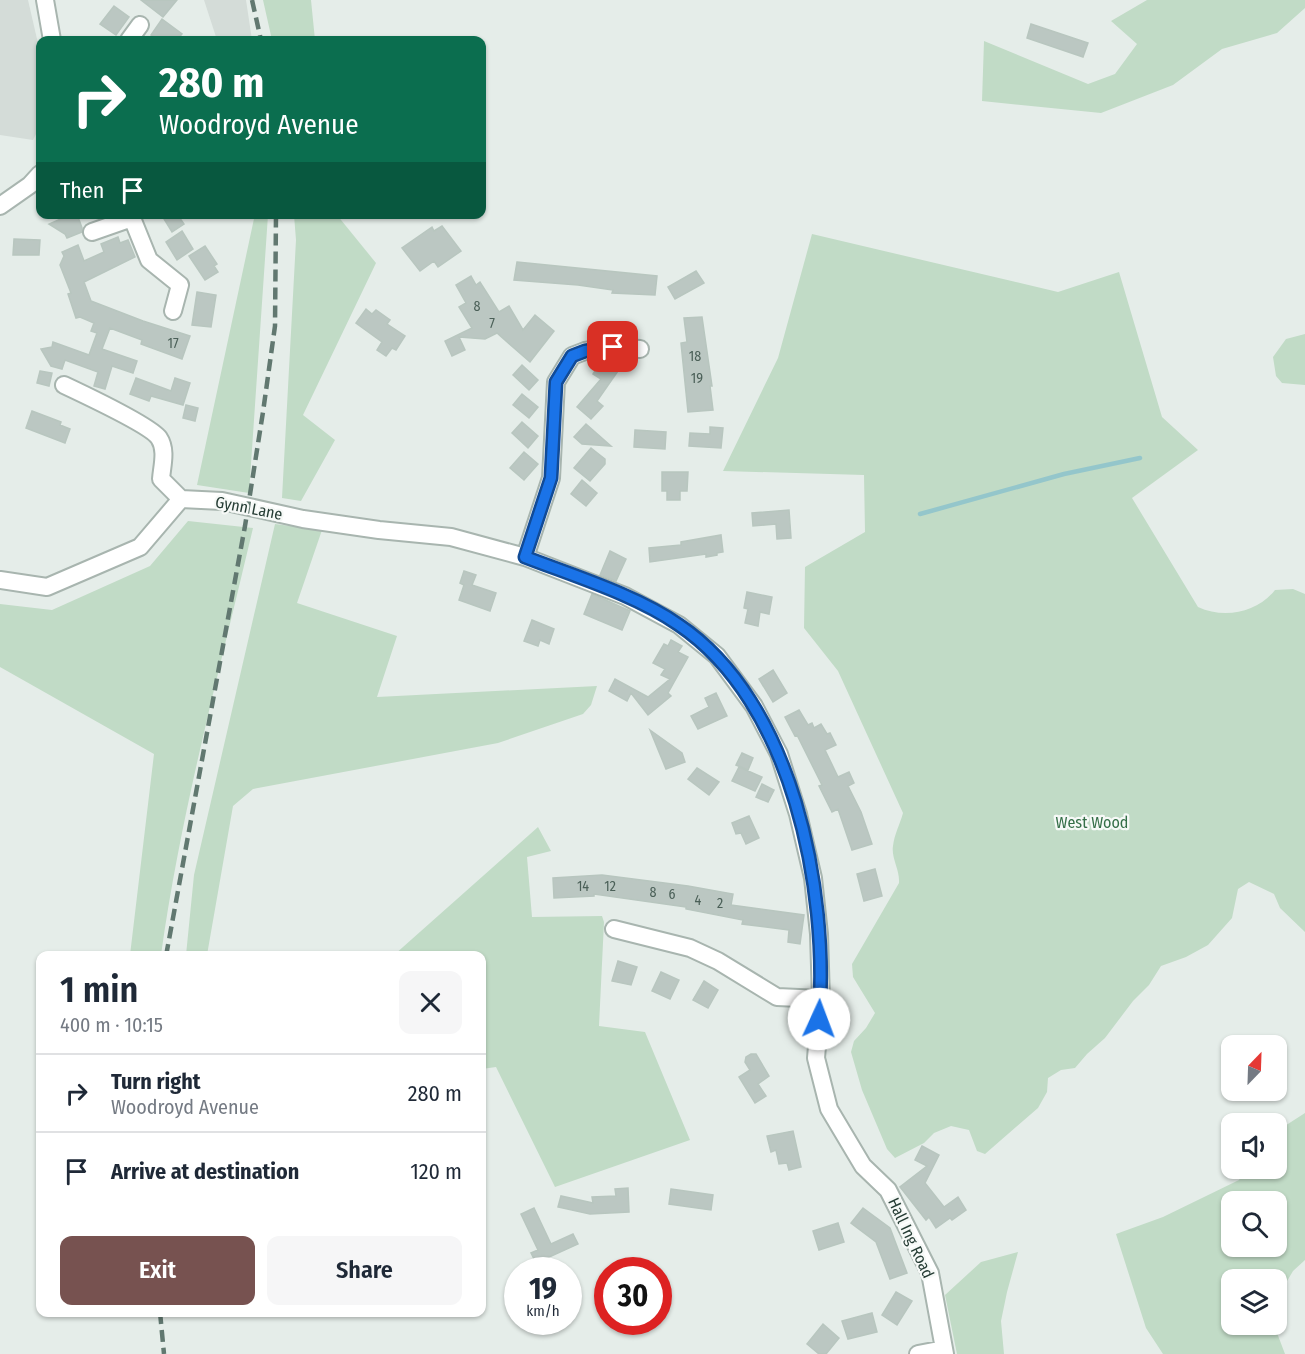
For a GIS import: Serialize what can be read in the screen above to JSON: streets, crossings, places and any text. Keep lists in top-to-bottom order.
{
  "streets": {
    "street": ["Gynn Lane", "Hall Ing Road"]
  },
  "crossings": [
    ["Gynn Lane", "Hall Ing Road"]
  ],
  "parks": ["West Wood"],
  "house_numbers": [
    "8",
    "7",
    "17",
    "18",
    "19",
    "14",
    "12",
    "8",
    "6",
    "4",
    "2"
  ],
  "north": "top right",
  "page": {
    "turn": ["280 m", "Woodroyd Avenue"],
    "then": "Then",
    "heading": ["1 min", "400 m · 10:15"],
    "list": [
      {
        "name": "Turn right",
        "note": "Woodroyd Avenue",
        "value": "280 m"
      },
      {
        "name": "Arrive at destination",
        "value": "120 m"
      }
    ],
    "buttons": ["Exit", "Share"],
    "speed": "19 km/h",
    "limit": "30"
  }
}
